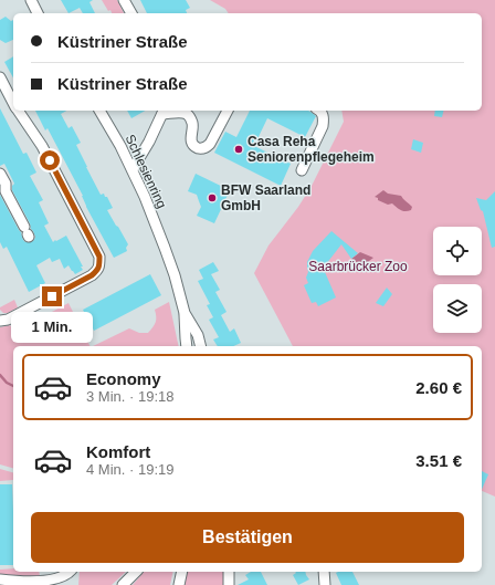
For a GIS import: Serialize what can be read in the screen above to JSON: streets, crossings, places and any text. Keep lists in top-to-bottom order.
{
  "streets": {
    "street": ["Schlesienring"]
  },
  "parks": ["Saarbrücker Zoo"],
  "places": ["Casa Reha Seniorenpflegeheim", "BFW Saarland GmbH"],
  "page": {
    "banner": ["Küstriner Straße", "Küstriner Straße"],
    "bubble": "1 Min.",
    "list": [
      {
        "name": "Economy",
        "note": "3 Min. · 19:18",
        "value": "2.60 €"
      },
      {
        "name": "Komfort",
        "note": "4 Min. · 19:19",
        "value": "3.51 €"
      }
    ],
    "buttons": "Bestätigen"
  }
}
